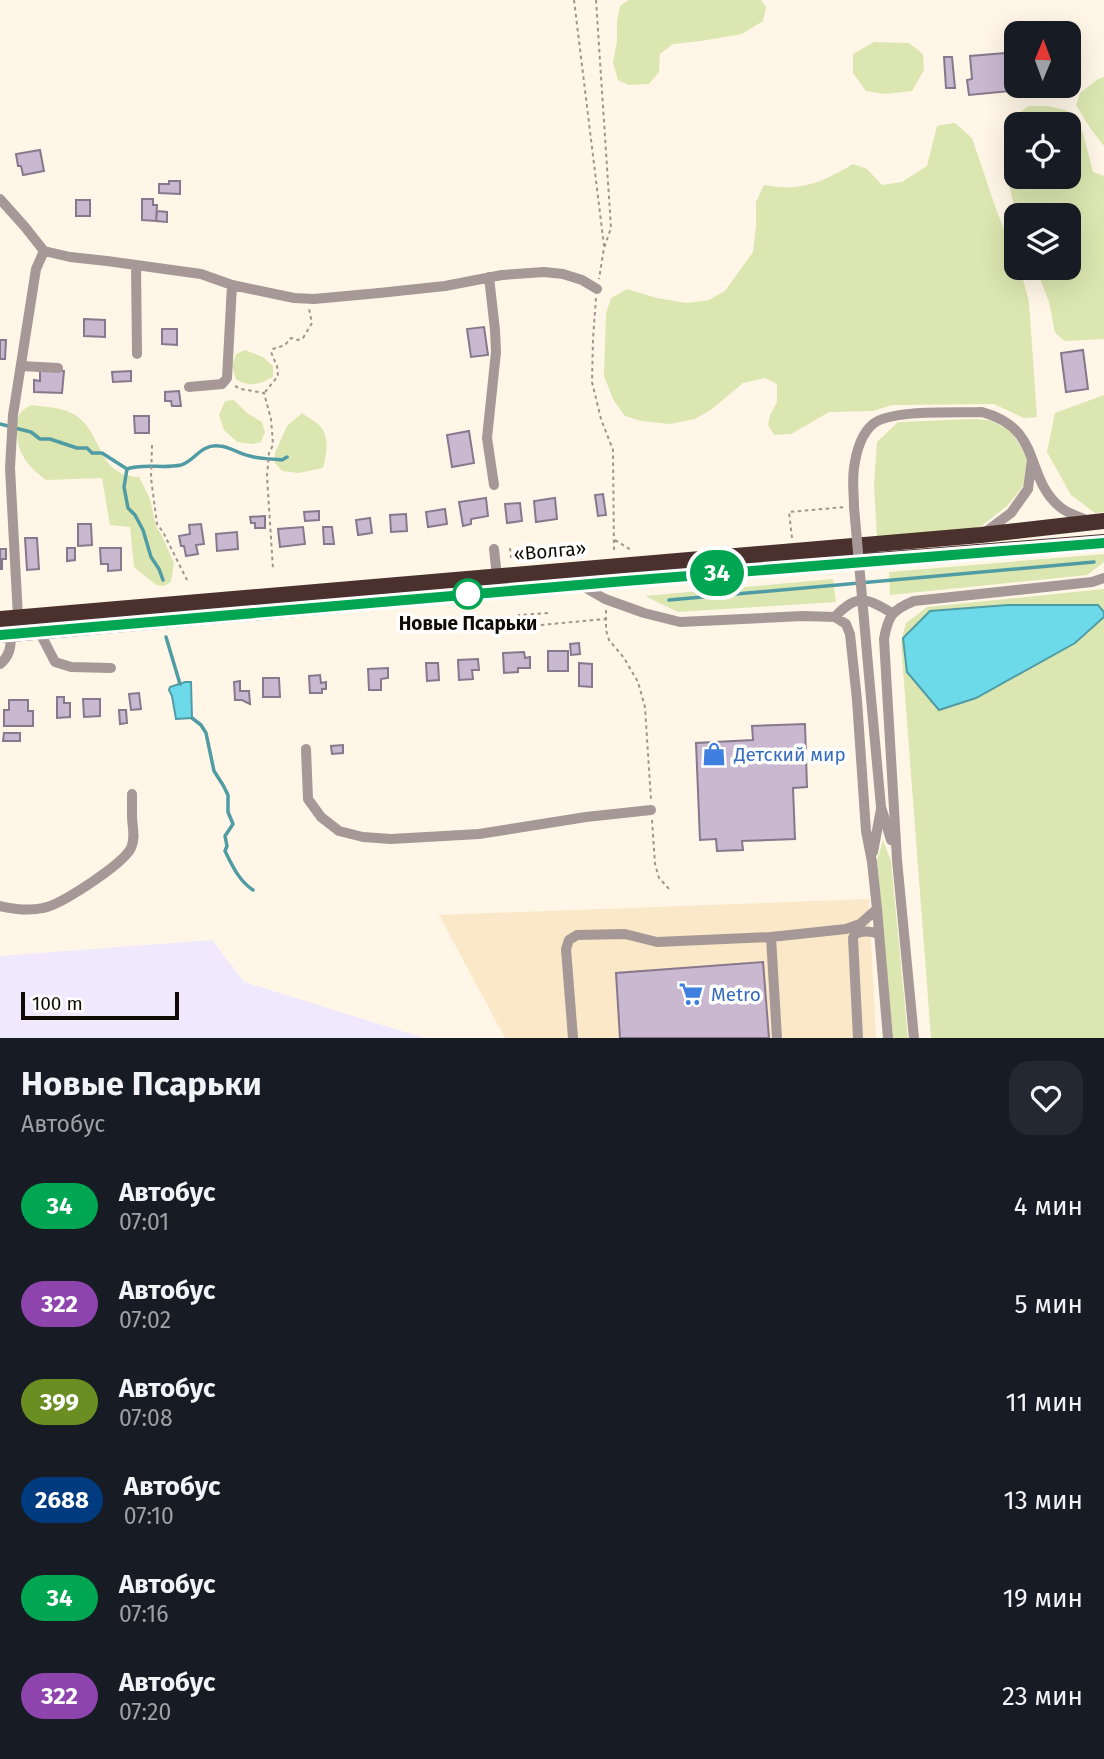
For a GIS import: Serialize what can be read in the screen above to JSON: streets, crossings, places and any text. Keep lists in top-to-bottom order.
{
  "streets": {
    "highway": ["«Волга»"]
  },
  "places": {
    "other": ["Новые Псарьки"],
    "shop": ["Детский мир"],
    "supermarket": ["Metro"]
  },
  "lines": ["bus line 34"],
  "scale_bar": "100 m",
  "north": "top",
  "page": {
    "on_map": "34",
    "scale": "100 m",
    "heading": ["Новые Псарьки", "Автобус"],
    "list": [
      {
        "mark": "34",
        "name": "Автобус",
        "note": "07:01",
        "value": "4 мин"
      },
      {
        "mark": "322",
        "name": "Автобус",
        "note": "07:02",
        "value": "5 мин"
      },
      {
        "mark": "399",
        "name": "Автобус",
        "note": "07:08",
        "value": "11 мин"
      },
      {
        "mark": "2688",
        "name": "Автобус",
        "note": "07:10",
        "value": "13 мин"
      },
      {
        "mark": "34",
        "name": "Автобус",
        "note": "07:16",
        "value": "19 мин"
      },
      {
        "mark": "322",
        "name": "Автобус",
        "note": "07:20",
        "value": "23 мин"
      }
    ]
  }
}
